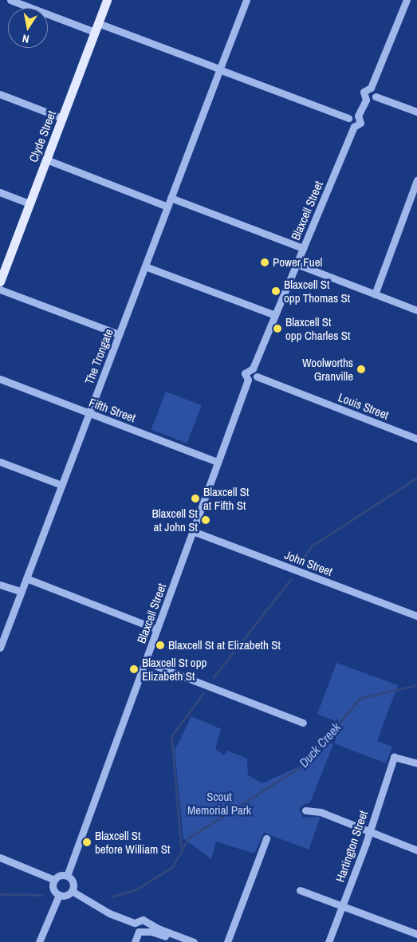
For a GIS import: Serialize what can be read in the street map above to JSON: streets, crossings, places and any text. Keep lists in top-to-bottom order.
{
  "streets": {
    "main road": ["Clyde Street"],
    "street": [
      "Blaxcell Street",
      "The Trongate",
      "Louis Street",
      "Fifth Street",
      "John Street",
      "Hartington Street"
    ]
  },
  "crossings": [
    ["Blaxcell Street", "Louis Street"],
    ["Blaxcell Street", "Fifth Street"],
    ["Blaxcell Street", "John Street"],
    ["The Trongate", "Fifth Street"]
  ],
  "water": ["Duck Creek"],
  "parks": ["Scout Memorial Park"],
  "places": [
    "Power Fuel",
    "Blaxcell St opp Thomas St",
    "Blaxcell St opp Charles St",
    "Woolworths Granville",
    "Blaxcell St at Fifth St",
    "Blaxcell St at John St",
    "Blaxcell St at Elizabeth St",
    "Blaxcell St opp Elizabeth St",
    "Blaxcell St before William St"
  ],
  "north": "bottom"
}
